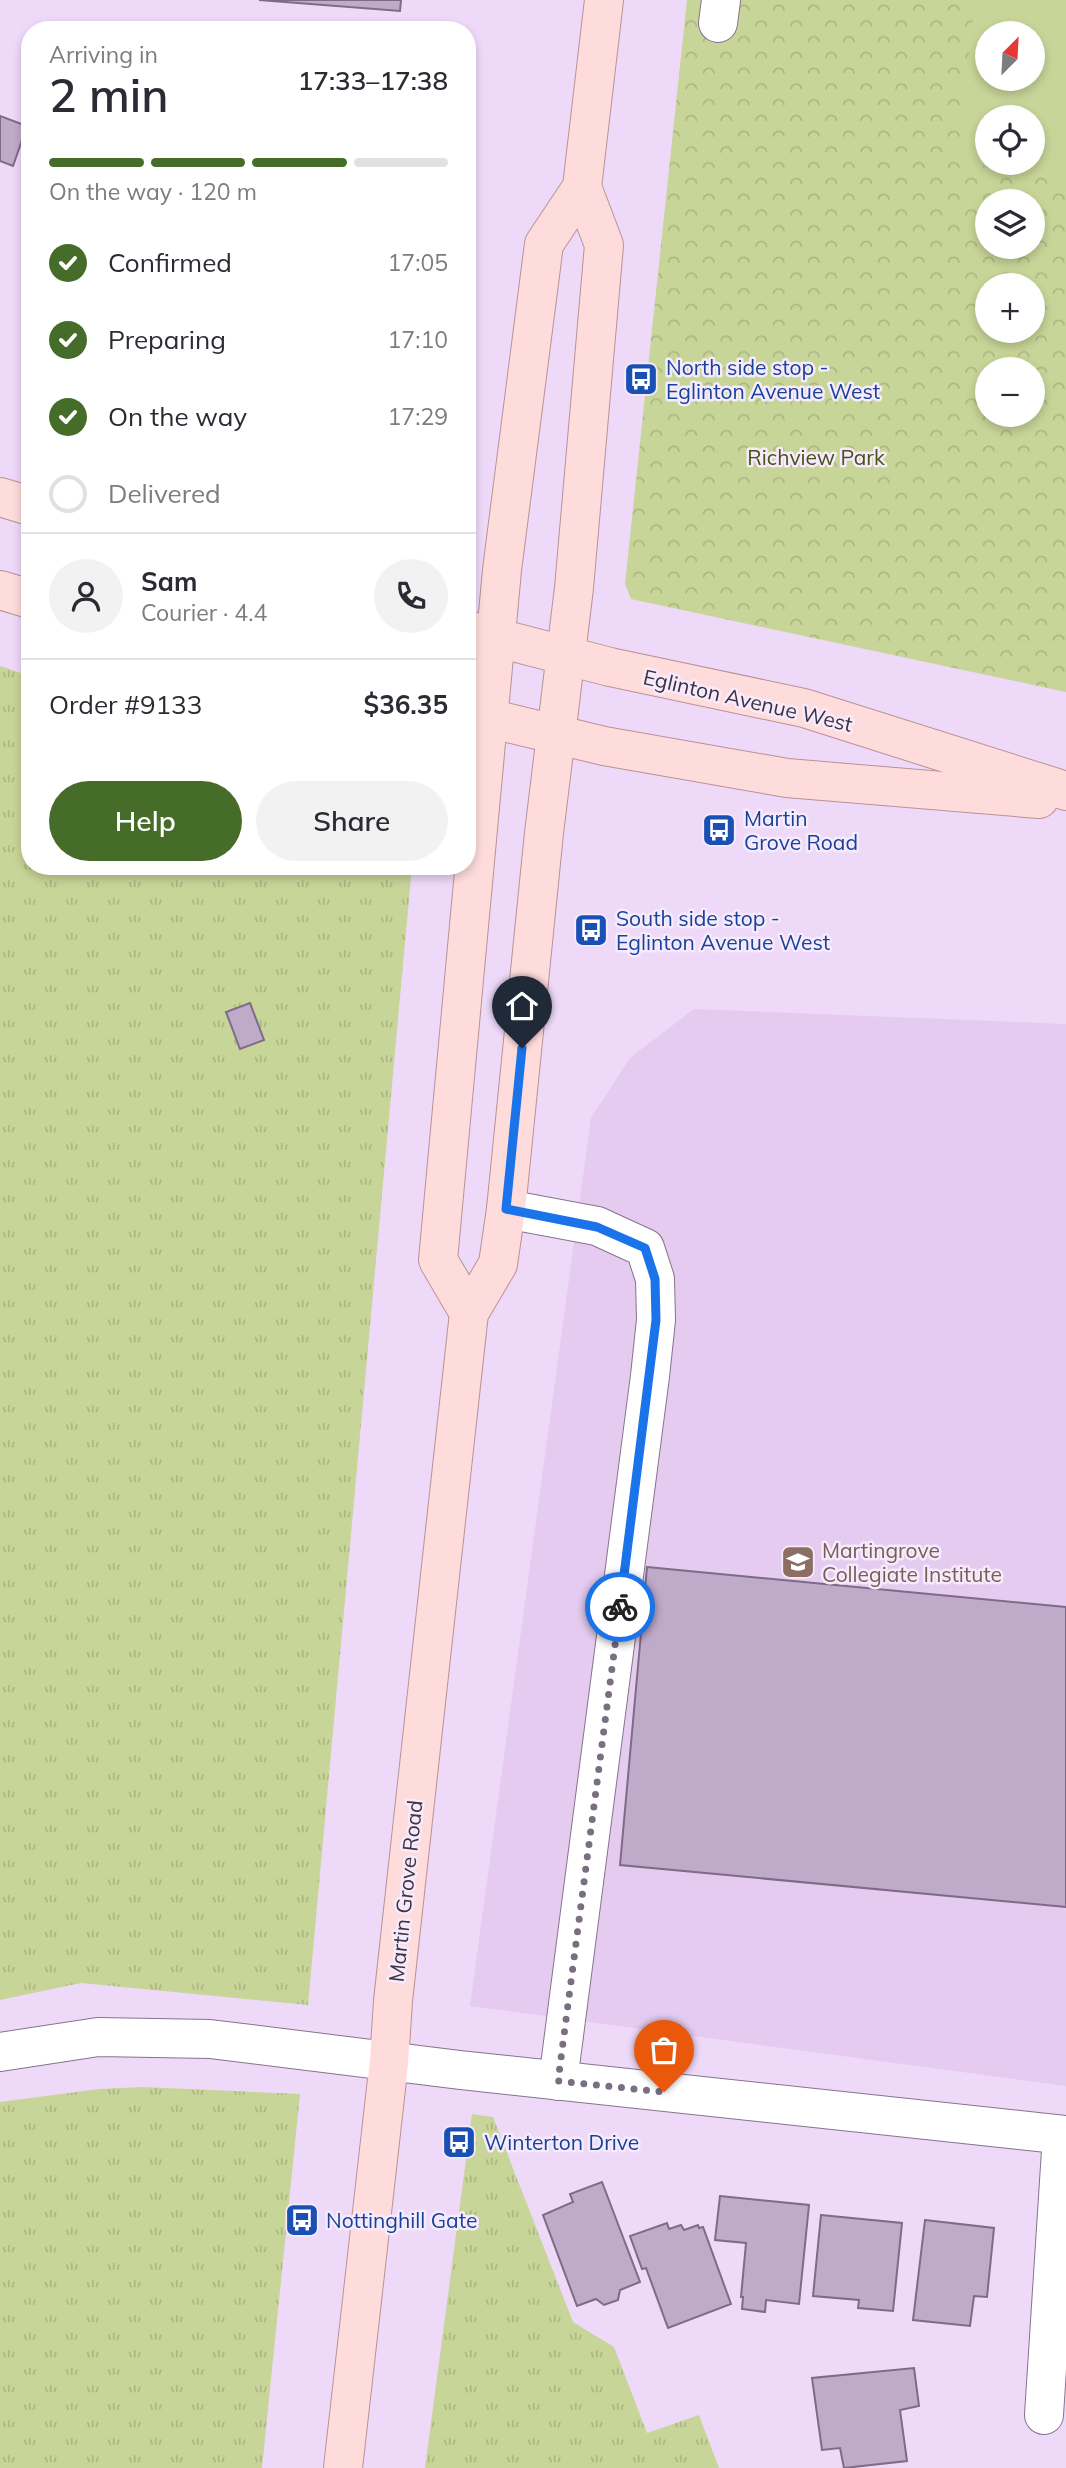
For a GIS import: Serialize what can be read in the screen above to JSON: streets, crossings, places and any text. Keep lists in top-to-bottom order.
{
  "streets": {
    "main road": ["Eglinton Avenue West", "Martin Grove Road"]
  },
  "crossings": [
    ["Eglinton Avenue West", "Martin Grove Road"]
  ],
  "parks": ["Richview Park"],
  "places": {
    "bus stop": [
      "North side stop - Eglinton Avenue West",
      "Martin Grove Road",
      "South side stop - Eglinton Avenue West",
      "Winterton Drive",
      "Nottinghill Gate"
    ],
    "school or university": ["Martingrove Collegiate Institute"]
  },
  "north": "top right",
  "page": {
    "map_buttons": ["+", "−"],
    "heading": ["2 min", "Arriving in", "17:33–17:38"],
    "panel": [
      "Sam",
      "Courier · 4.4",
      "Order #9133",
      "$36.35"
    ],
    "bar": "On the way · 120 m",
    "list": [
      ["Confirmed", "17:05"],
      ["Preparing", "17:10"],
      ["On the way", "17:29"],
      "Delivered"
    ],
    "buttons": ["Help", "Share"]
  }
}
